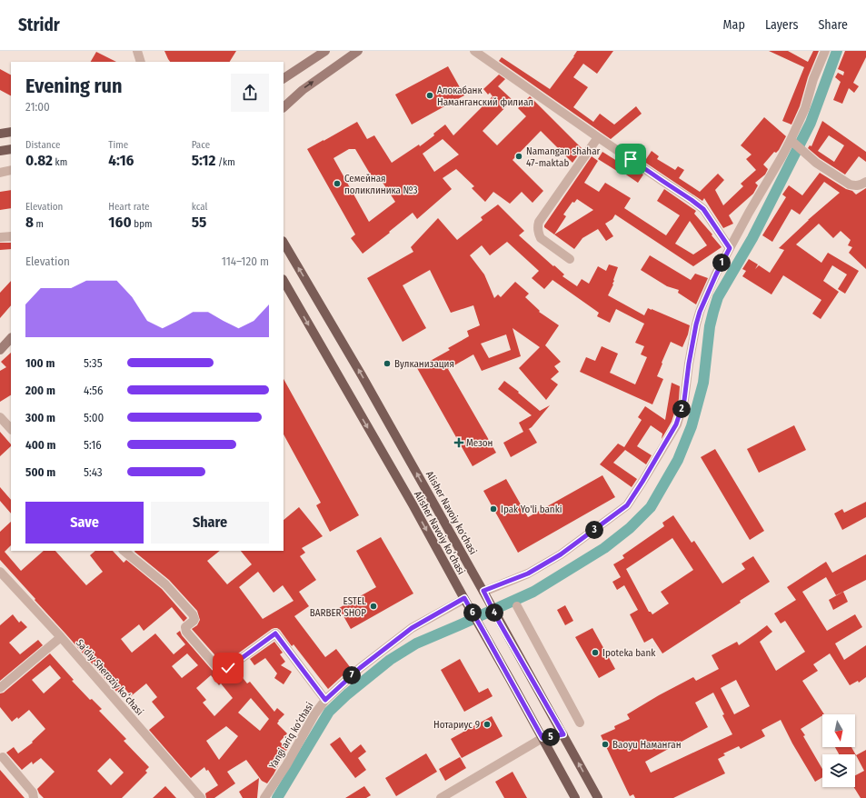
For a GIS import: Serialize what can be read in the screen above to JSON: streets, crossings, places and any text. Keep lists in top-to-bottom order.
{
  "streets": {
    "main road": ["Alisher Navoiy ko'chasi", "Alisher Navoiy koʻchasi"],
    "street": ["Saʼdiy Sheroziy koʻchasi", "Yangi ariq ko‘chasi"]
  },
  "crossings": [
    ["Alisher Navoiy koʻchasi", "Yangi ariq ko‘chasi"]
  ],
  "one_way": ["Alisher Navoiy ko'chasi", "Alisher Navoiy koʻchasi"],
  "places": {
    "other": [
      "Алокабанк Наманганский филиал",
      "Namangan shahar 47-maktab",
      "Семейная поликлиника №3",
      "Вулканизация",
      "Ipak Yo'li banki",
      "ESTEL BARBER SHOP",
      "Ipoteka bank",
      "Нотариус 9",
      "Baoyu Наманган"
    ],
    "health": ["Мезон"]
  },
  "north": "bottom",
  "page": {
    "header": "Stridr",
    "nav": ["Map", "Layers", "Share"],
    "heading": ["Evening run", "21:00"],
    "stats": [
      ["Distance", "0.82 km"],
      ["Time", "4:16"],
      ["Pace", "5:12 /km"],
      ["Elevation", "8 m"],
      ["Heart rate", "160 bpm"],
      ["kcal", "55"]
    ],
    "chart": ["Elevation", "114–120 m"],
    "pins": [
      "1",
      "2",
      "3",
      "4",
      "6",
      "7",
      "5"
    ],
    "list": [
      {
        "name": "100 m",
        "note": "5:35"
      },
      {
        "name": "200 m",
        "note": "4:56"
      },
      {
        "name": "300 m",
        "note": "5:00"
      },
      {
        "name": "400 m",
        "note": "5:16"
      },
      {
        "name": "500 m",
        "note": "5:43"
      }
    ],
    "buttons": ["Save", "Share"]
  }
}
